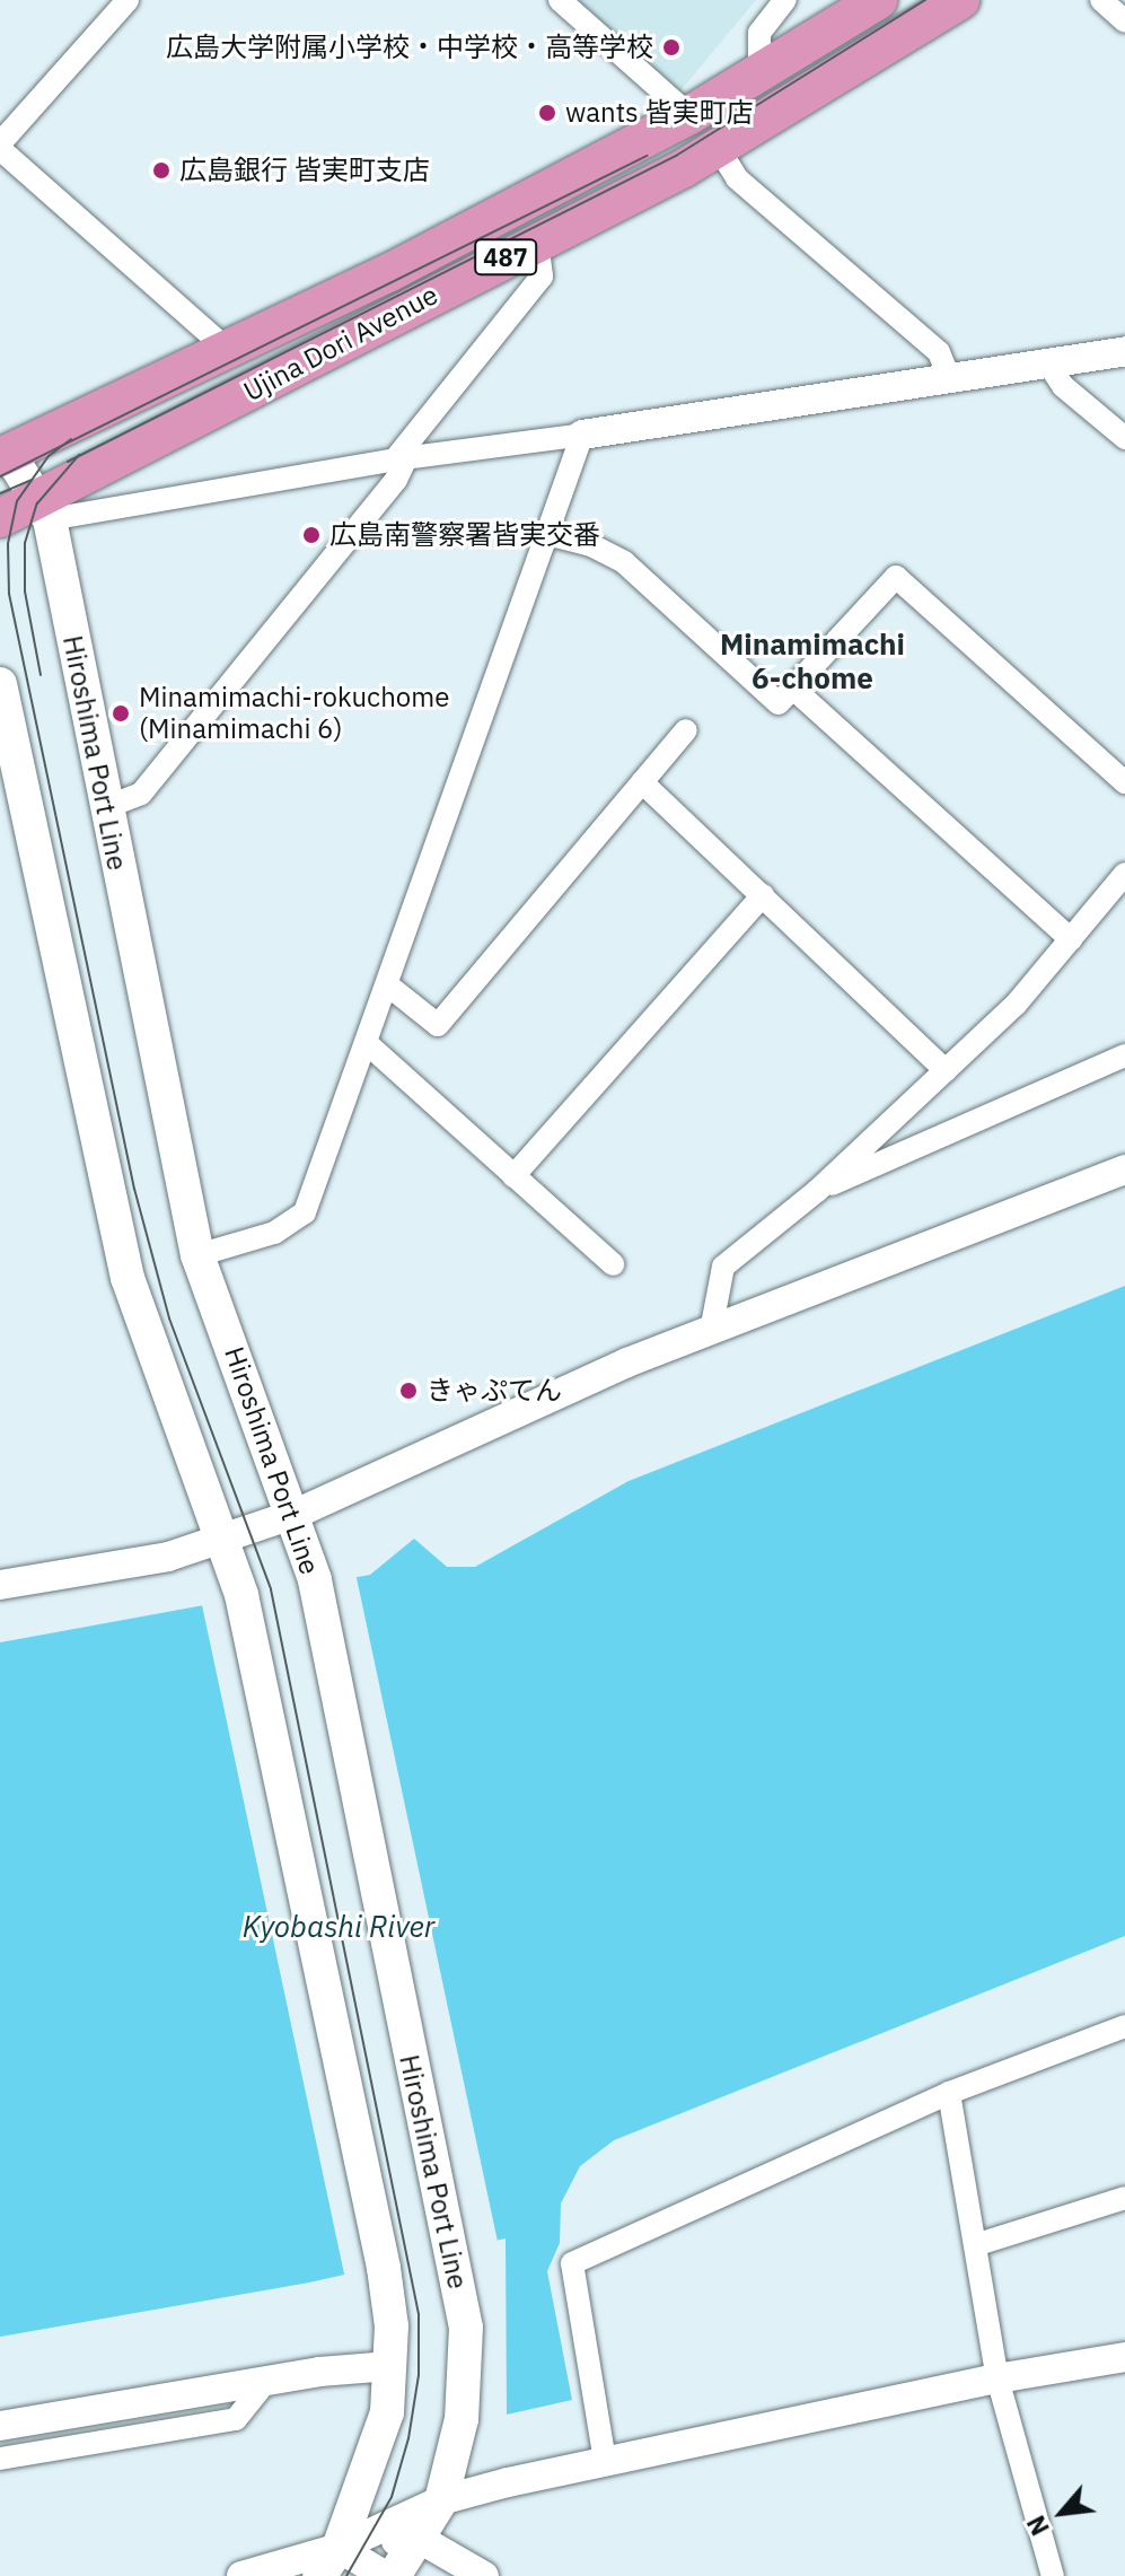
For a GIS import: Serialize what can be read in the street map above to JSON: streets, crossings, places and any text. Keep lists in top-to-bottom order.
{
  "streets": {
    "highway": ["487", "Ujina Dori Avenue"],
    "main road": ["Hiroshima Port Line"]
  },
  "crossings": [
    ["Ujina Dori Avenue", "Hiroshima Port Line"]
  ],
  "districts": ["Minamimachi 6-chome"],
  "water": ["Kyobashi River"],
  "places": [
    "広島大学附属小学校・中学校・高等学校",
    "wants 皆実町店",
    "広島銀行 皆実町支店",
    "広島南警察署皆実交番",
    "Minamimachi-rokuchome (Minamimachi 6)",
    "きゃぷてん"
  ],
  "north": "bottom left"
}
